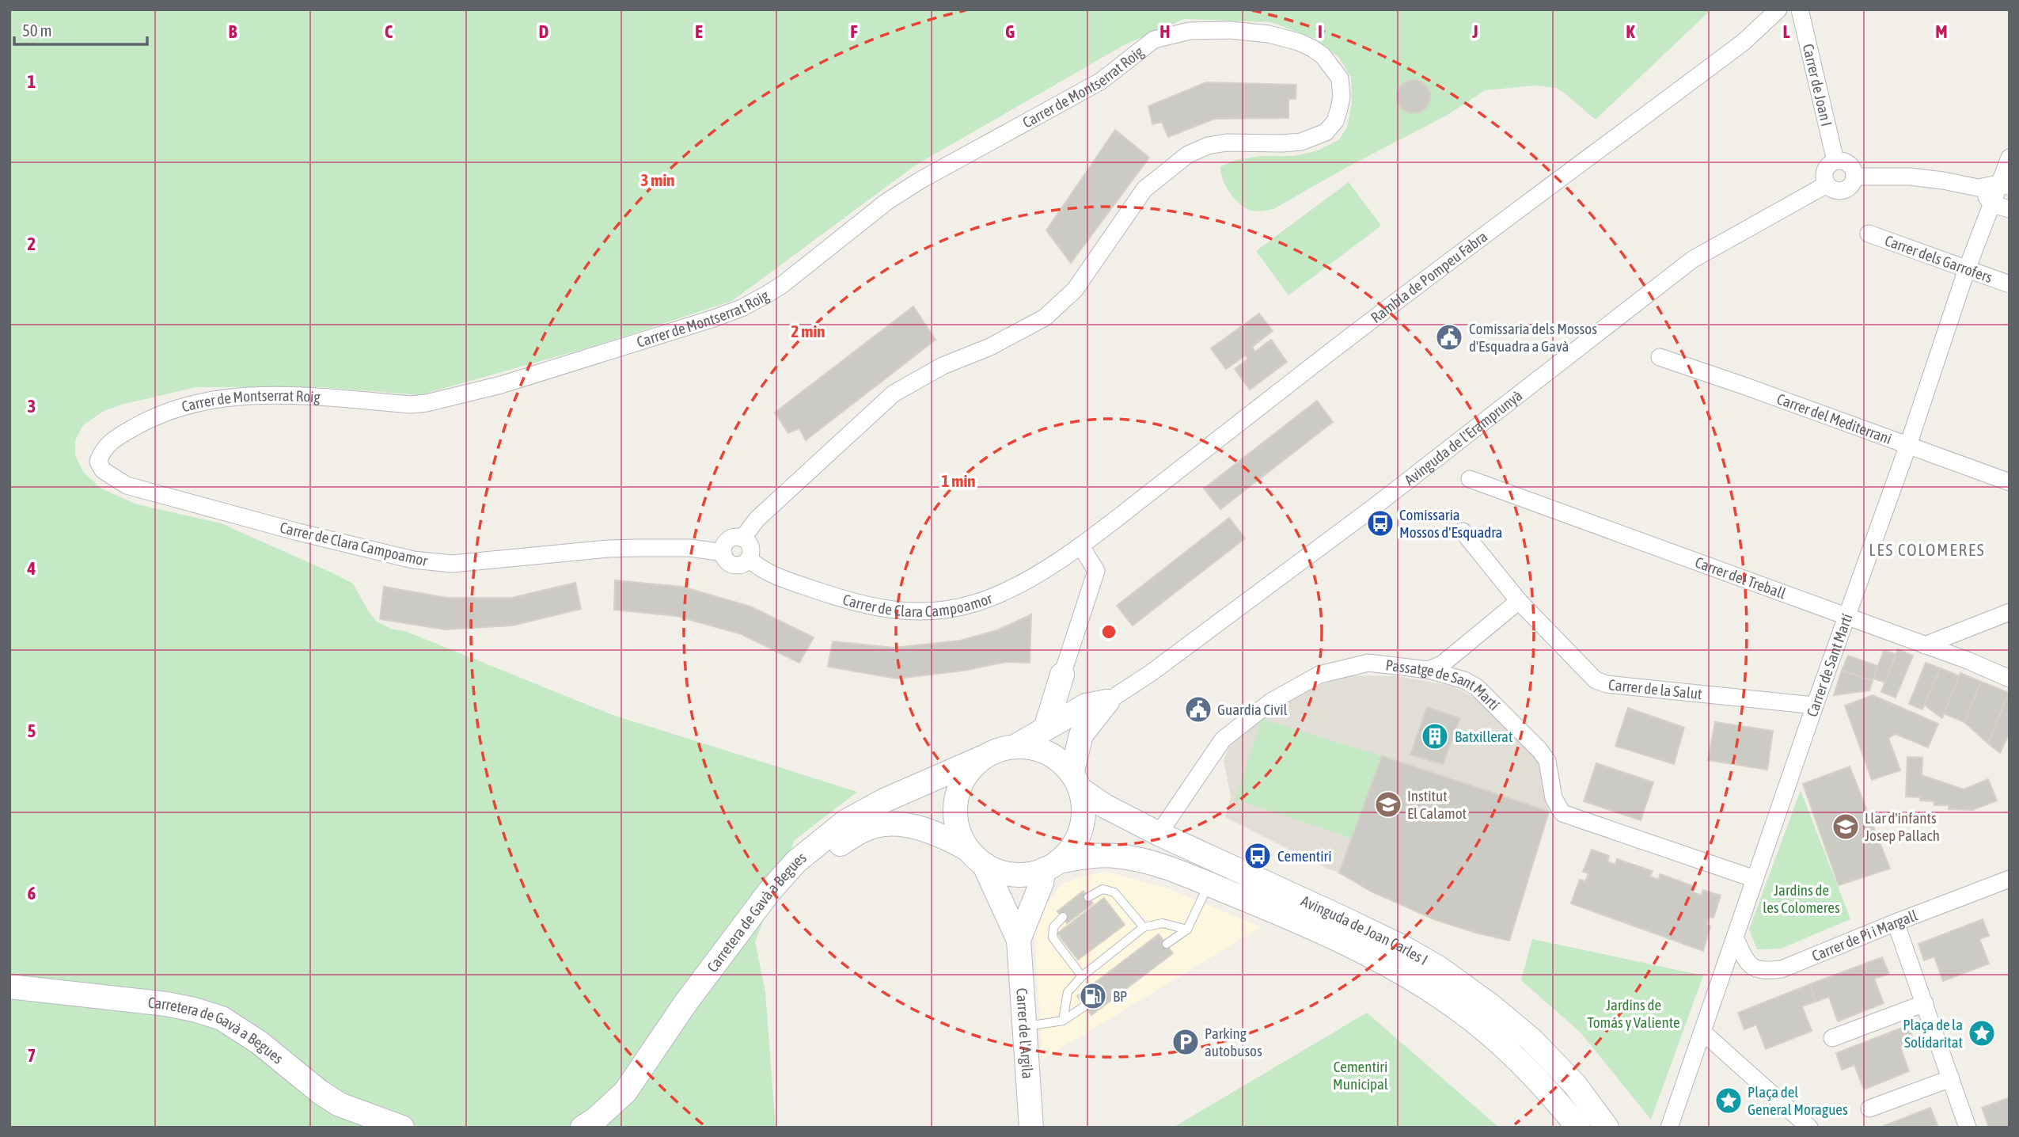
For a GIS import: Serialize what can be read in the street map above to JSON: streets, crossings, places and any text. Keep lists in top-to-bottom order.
{
  "streets": {
    "main road": ["Carretera de Gavà a Begues", "Avinguda de Joan Carles I", "Carrer de l'Argila"],
    "street": [
      "Carrer de Joan I",
      "Carrer de Montserrat Roig",
      "Carrer dels Garrofers",
      "Rambla de Pompeu Fabra",
      "Carrer del Mediterrani",
      "Avinguda de l'Eramprunyà",
      "Carrer de Clara Campoamor",
      "Carrer del Treball",
      "Carrer de Sant Martí",
      "Passatge de Sant Martí",
      "Carrer de la Salut",
      "Carrer de Pi i Margall"
    ]
  },
  "crossings": [
    ["Carrer de Joan I", "Avinguda de l'Eramprunyà"],
    ["Carrer de Montserrat Roig", "Carrer de Clara Campoamor"],
    ["Carrer dels Garrofers", "Carrer de Sant Martí"],
    ["Rambla de Pompeu Fabra", "Carrer de Clara Campoamor"],
    ["Carrer del Mediterrani", "Carrer de Sant Martí"],
    ["Carrer del Treball", "Carrer de Sant Martí"],
    ["Carrer de Sant Martí", "Passatge de Sant Martí"],
    ["Carrer de Sant Martí", "Carrer de la Salut"],
    ["Carrer de Sant Martí", "Carrer de Pi i Margall"],
    ["Passatge de Sant Martí", "Avinguda de Joan Carles I"],
    ["Carretera de Gavà a Begues", "Avinguda de Joan Carles I"],
    ["Carretera de Gavà a Begues", "Carrer de l'Argila"],
    ["Avinguda de Joan Carles I", "Carrer de l'Argila"]
  ],
  "districts": ["LES COLOMERES"],
  "parks": ["Jardins de les Colomeres", "Jardins de Tomás y Valiente", "Cementiri Municipal"],
  "places": {
    "public building": ["Comissaria dels Mossos d'Esquadra a Gavà", "Guardia Civil"],
    "bus stop": ["Comissaria Mossos d'Esquadra", "Cementiri"],
    "building": ["Batxillerat"],
    "school or university": ["Institut El Calamot", "Llar d'infants Josep Pallach"],
    "fuel station": ["BP"],
    "place": ["Plaça de la Solidaritat", "Plaça del General Moragues"],
    "parking": ["Parking autobusos"]
  },
  "scale_bar": "50 m",
  "grid": {
    "columns": [
      "B",
      "C",
      "D",
      "E",
      "F",
      "G",
      "H",
      "I",
      "J",
      "K",
      "L",
      "M"
    ],
    "rows": [
      "1",
      "2",
      "3",
      "4",
      "5",
      "6",
      "7"
    ]
  },
  "rings": ["3 min", "2 min", "1 min"]
}
